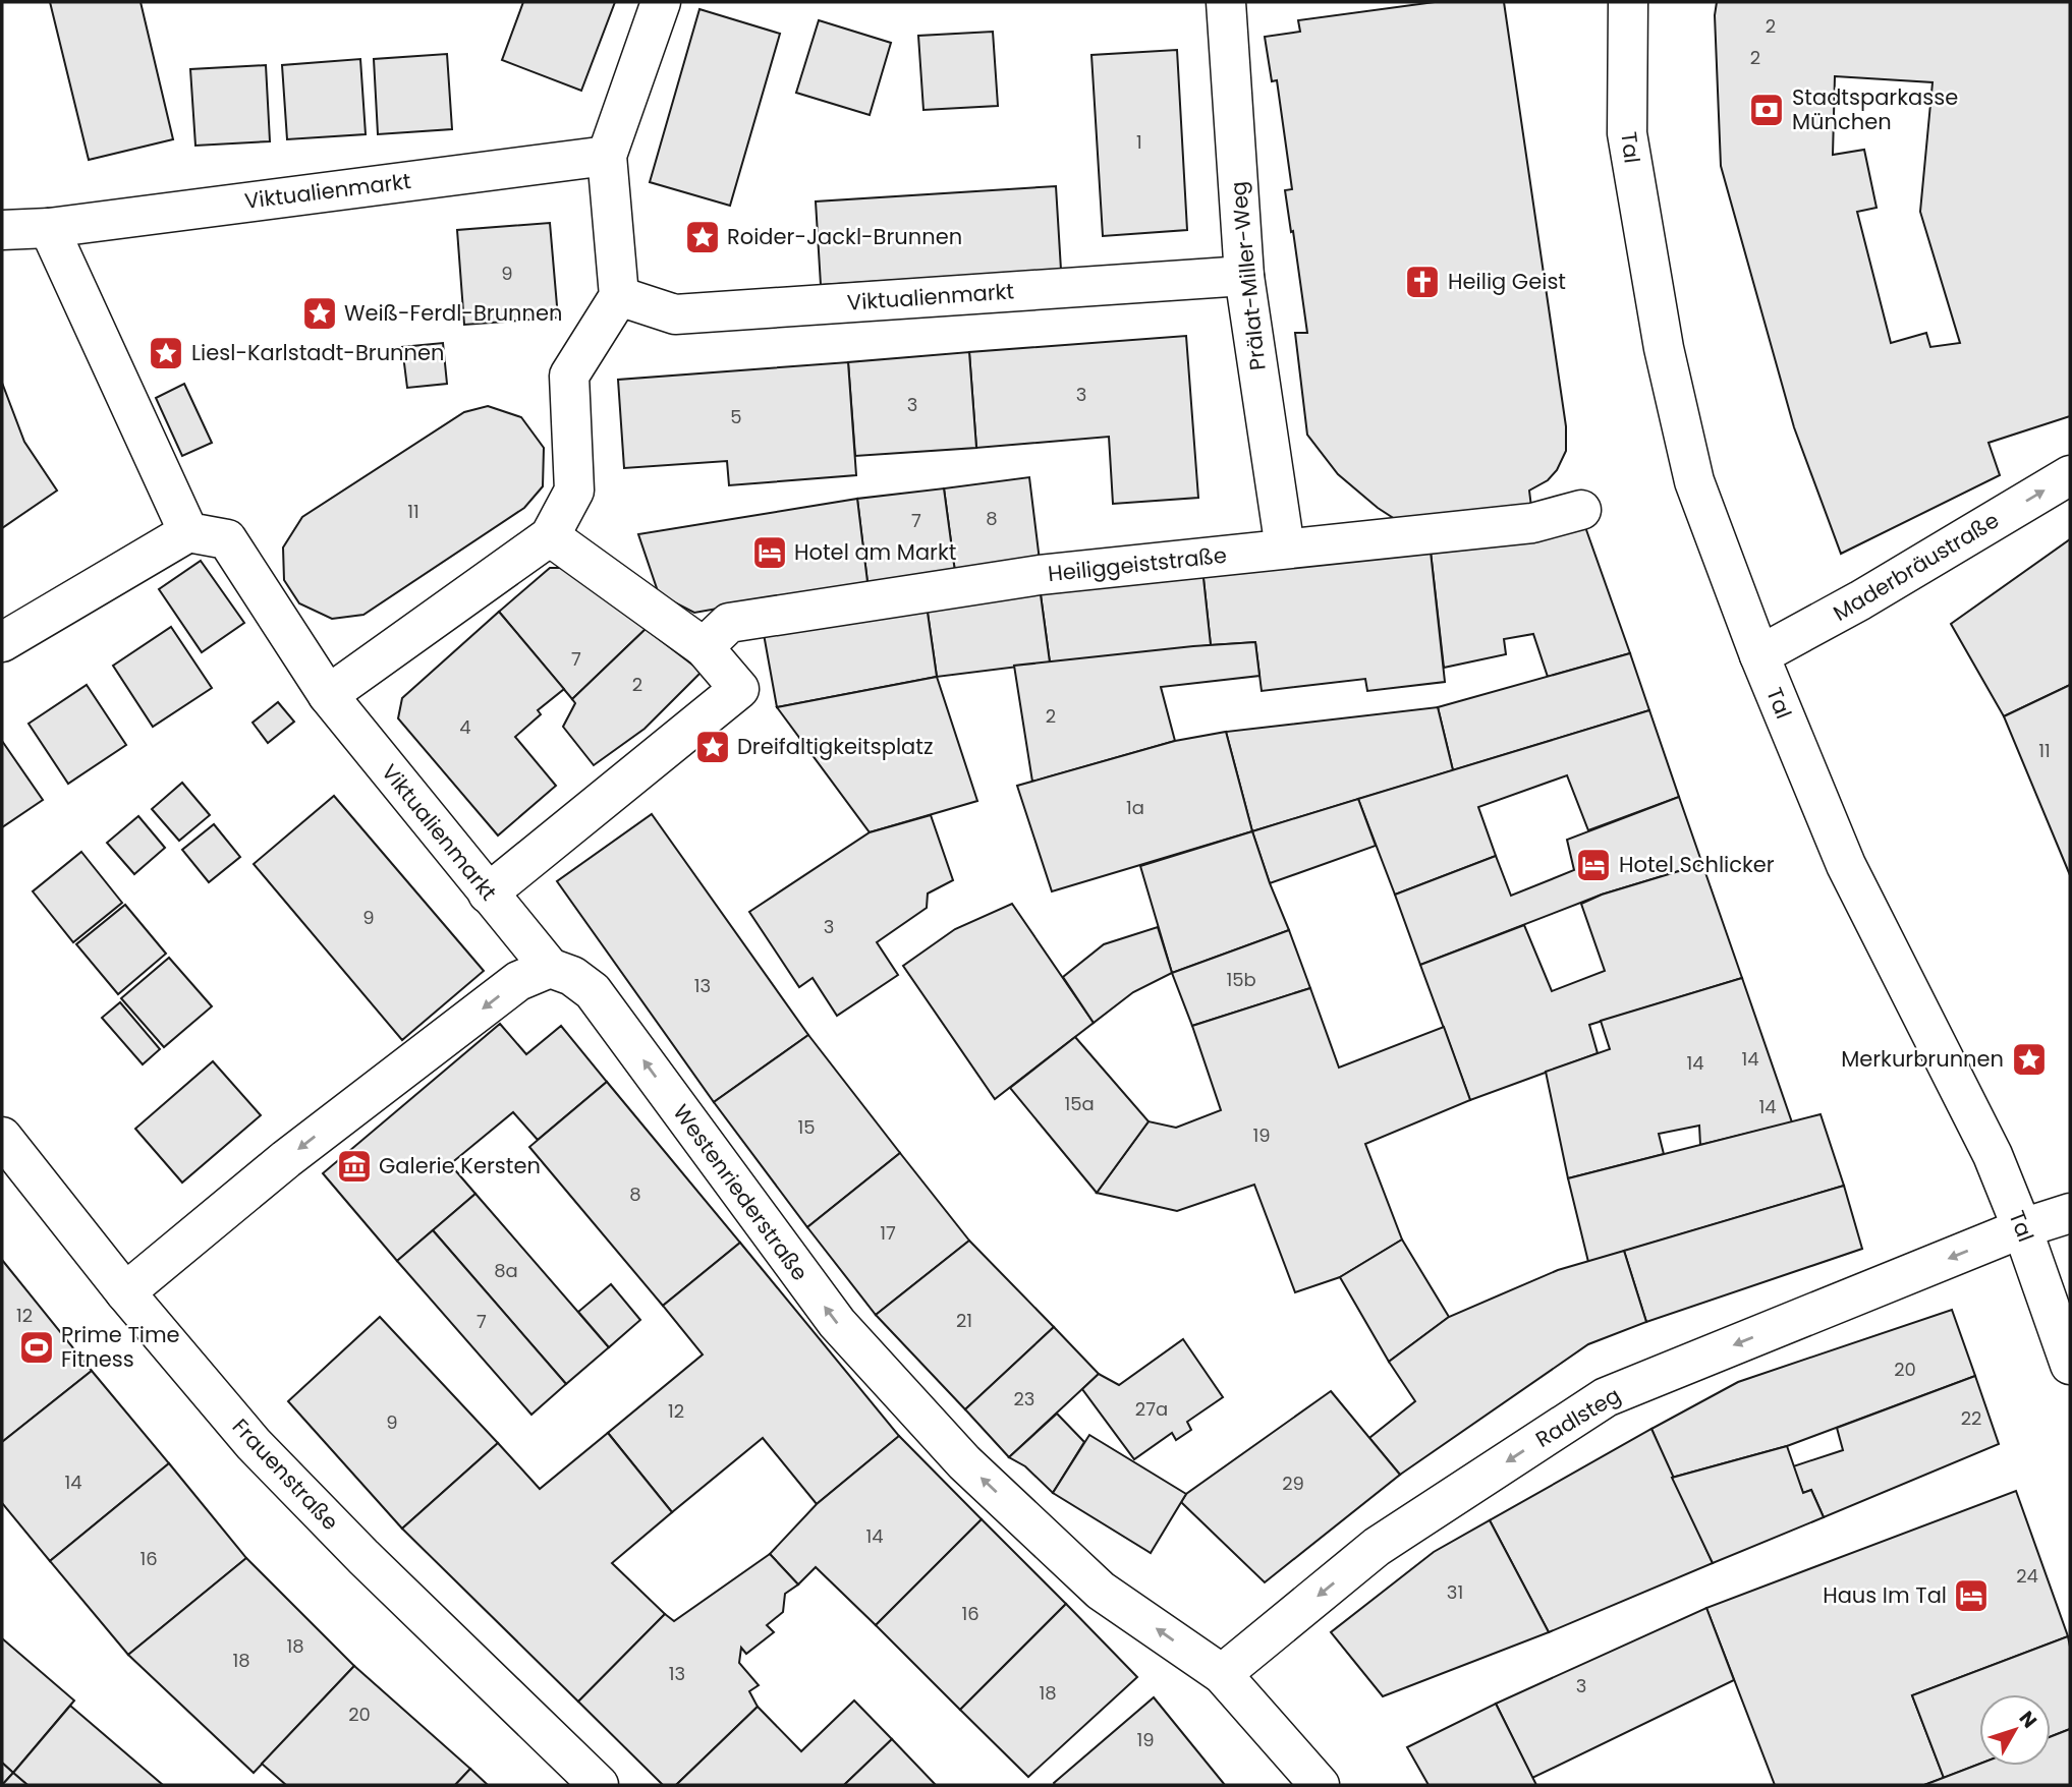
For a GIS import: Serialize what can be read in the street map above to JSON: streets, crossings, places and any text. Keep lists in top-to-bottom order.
{
  "streets": {
    "street": [
      "Tal",
      "Viktualienmarkt",
      "Prälat-Miller-Weg",
      "Heiliggeiststraße",
      "Maderbräustraße",
      "Westenriederstraße",
      "Radlsteg",
      "Frauenstraße"
    ]
  },
  "crossings": [
    ["Tal", "Maderbräustraße"],
    ["Tal", "Radlsteg"],
    ["Viktualienmarkt", "Prälat-Miller-Weg"],
    ["Viktualienmarkt", "Westenriederstraße"],
    ["Prälat-Miller-Weg", "Heiliggeiststraße"],
    ["Westenriederstraße", "Radlsteg"]
  ],
  "one_way": ["Maderbräustraße", "Westenriederstraße", "Radlsteg"],
  "places": {
    "bank": ["Stadtsparkasse München"],
    "place": [
      "Roider-Jackl-Brunnen",
      "Weiß-Ferdl-Brunnen",
      "Liesl-Karlstadt-Brunnen",
      "Dreifaltigkeitsplatz",
      "Merkurbrunnen"
    ],
    "church": ["Heilig Geist"],
    "hotel": ["Hotel am Markt", "Hotel Schlicker", "Haus Im Tal"],
    "museum": ["Galerie Kersten"],
    "sports": ["Prime Time Fitness"]
  },
  "house_numbers": [
    "2",
    "2",
    "1",
    "9",
    "3",
    "3",
    "5",
    "11",
    "8",
    "7",
    "7",
    "2",
    "2",
    "4",
    "11",
    "1a",
    "9",
    "3",
    "15b",
    "13",
    "14",
    "14",
    "15a",
    "14",
    "15",
    "19",
    "8",
    "17",
    "8a",
    "12",
    "21",
    "7",
    "20",
    "23",
    "27a",
    "12",
    "22",
    "9",
    "14",
    "29",
    "14",
    "16",
    "24",
    "31",
    "16",
    "18",
    "18",
    "13",
    "3",
    "18",
    "20",
    "19"
  ],
  "north": "top right"
}
